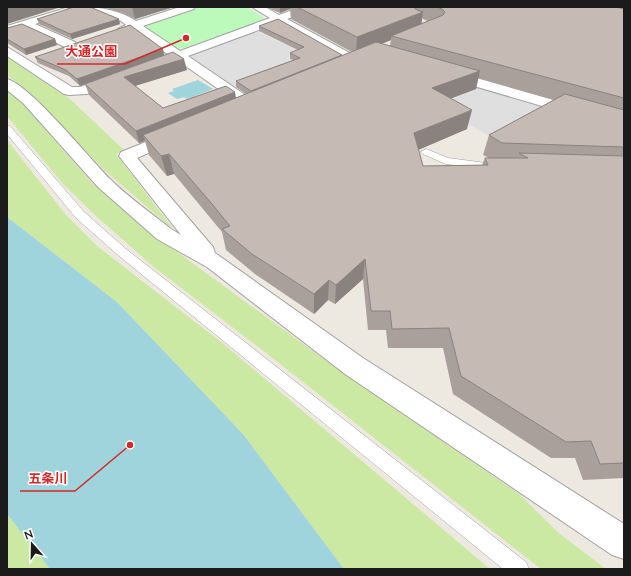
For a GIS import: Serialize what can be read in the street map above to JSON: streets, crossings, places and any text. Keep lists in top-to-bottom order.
{
  "places": ["大通公園", "五条川"],
  "north": "top"
}
